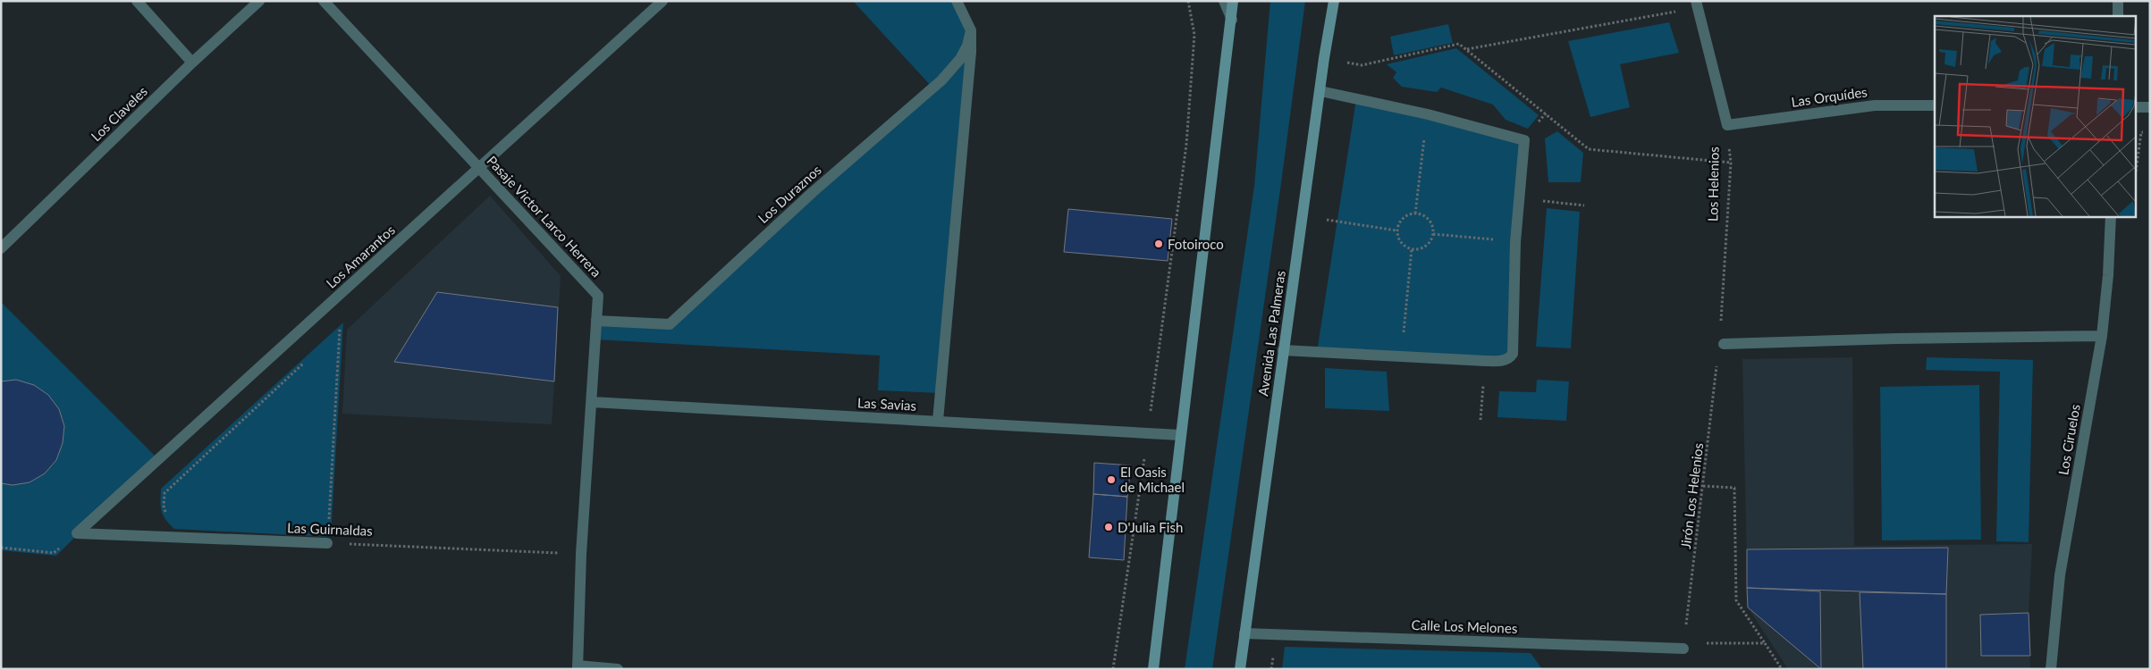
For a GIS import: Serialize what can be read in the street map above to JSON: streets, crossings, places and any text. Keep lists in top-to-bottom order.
{
  "streets": {
    "main road": ["Avenida Las Palmeras"],
    "street": [
      "Las Orquídes",
      "Los Claveles",
      "Los Duraznos",
      "Pasaje Victor Larco Herrera",
      "Los Amarantos",
      "Las Savias",
      "Los Ciruelos",
      "Las Guirnaldas",
      "Calle Los Melones"
    ],
    "path": ["Los Helenios", "Jirón Los Helenios"]
  },
  "crossings": [
    ["Las Orquídes", "Los Helenios"],
    ["Los Duraznos", "Pasaje Victor Larco Herrera"],
    ["Pasaje Victor Larco Herrera", "Los Amarantos"],
    ["Pasaje Victor Larco Herrera", "Las Savias"],
    ["Pasaje Victor Larco Herrera", "Las Guirnaldas"],
    ["Los Amarantos", "Las Guirnaldas"],
    ["Avenida Las Palmeras", "Calle Los Melones"],
    ["Jirón Los Helenios", "Calle Los Melones"]
  ],
  "places": ["Fotoiroco", "El Oasis de Michael", "D'Julia Fish"]
}
